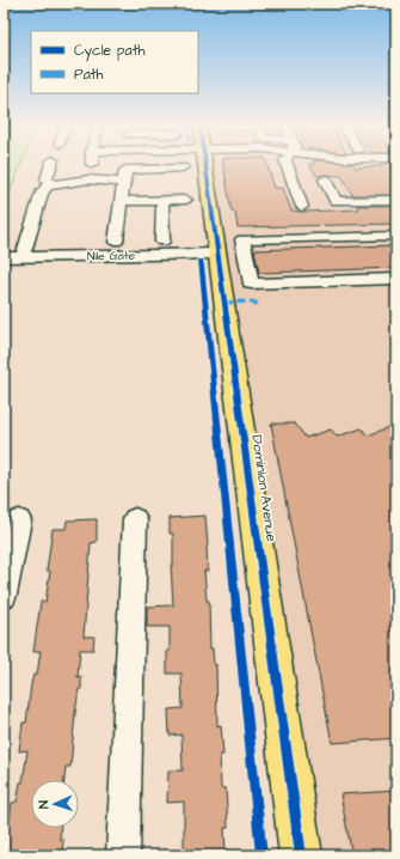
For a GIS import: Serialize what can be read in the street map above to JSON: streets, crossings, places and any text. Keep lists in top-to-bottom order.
{
  "streets": {
    "main road": ["Dominion Avenue"],
    "street": ["Nile Gate"]
  },
  "crossings": [
    ["Nile Gate", "Dominion Avenue"]
  ],
  "legend": ["Cycle path", "Path"],
  "north": "left"
}
